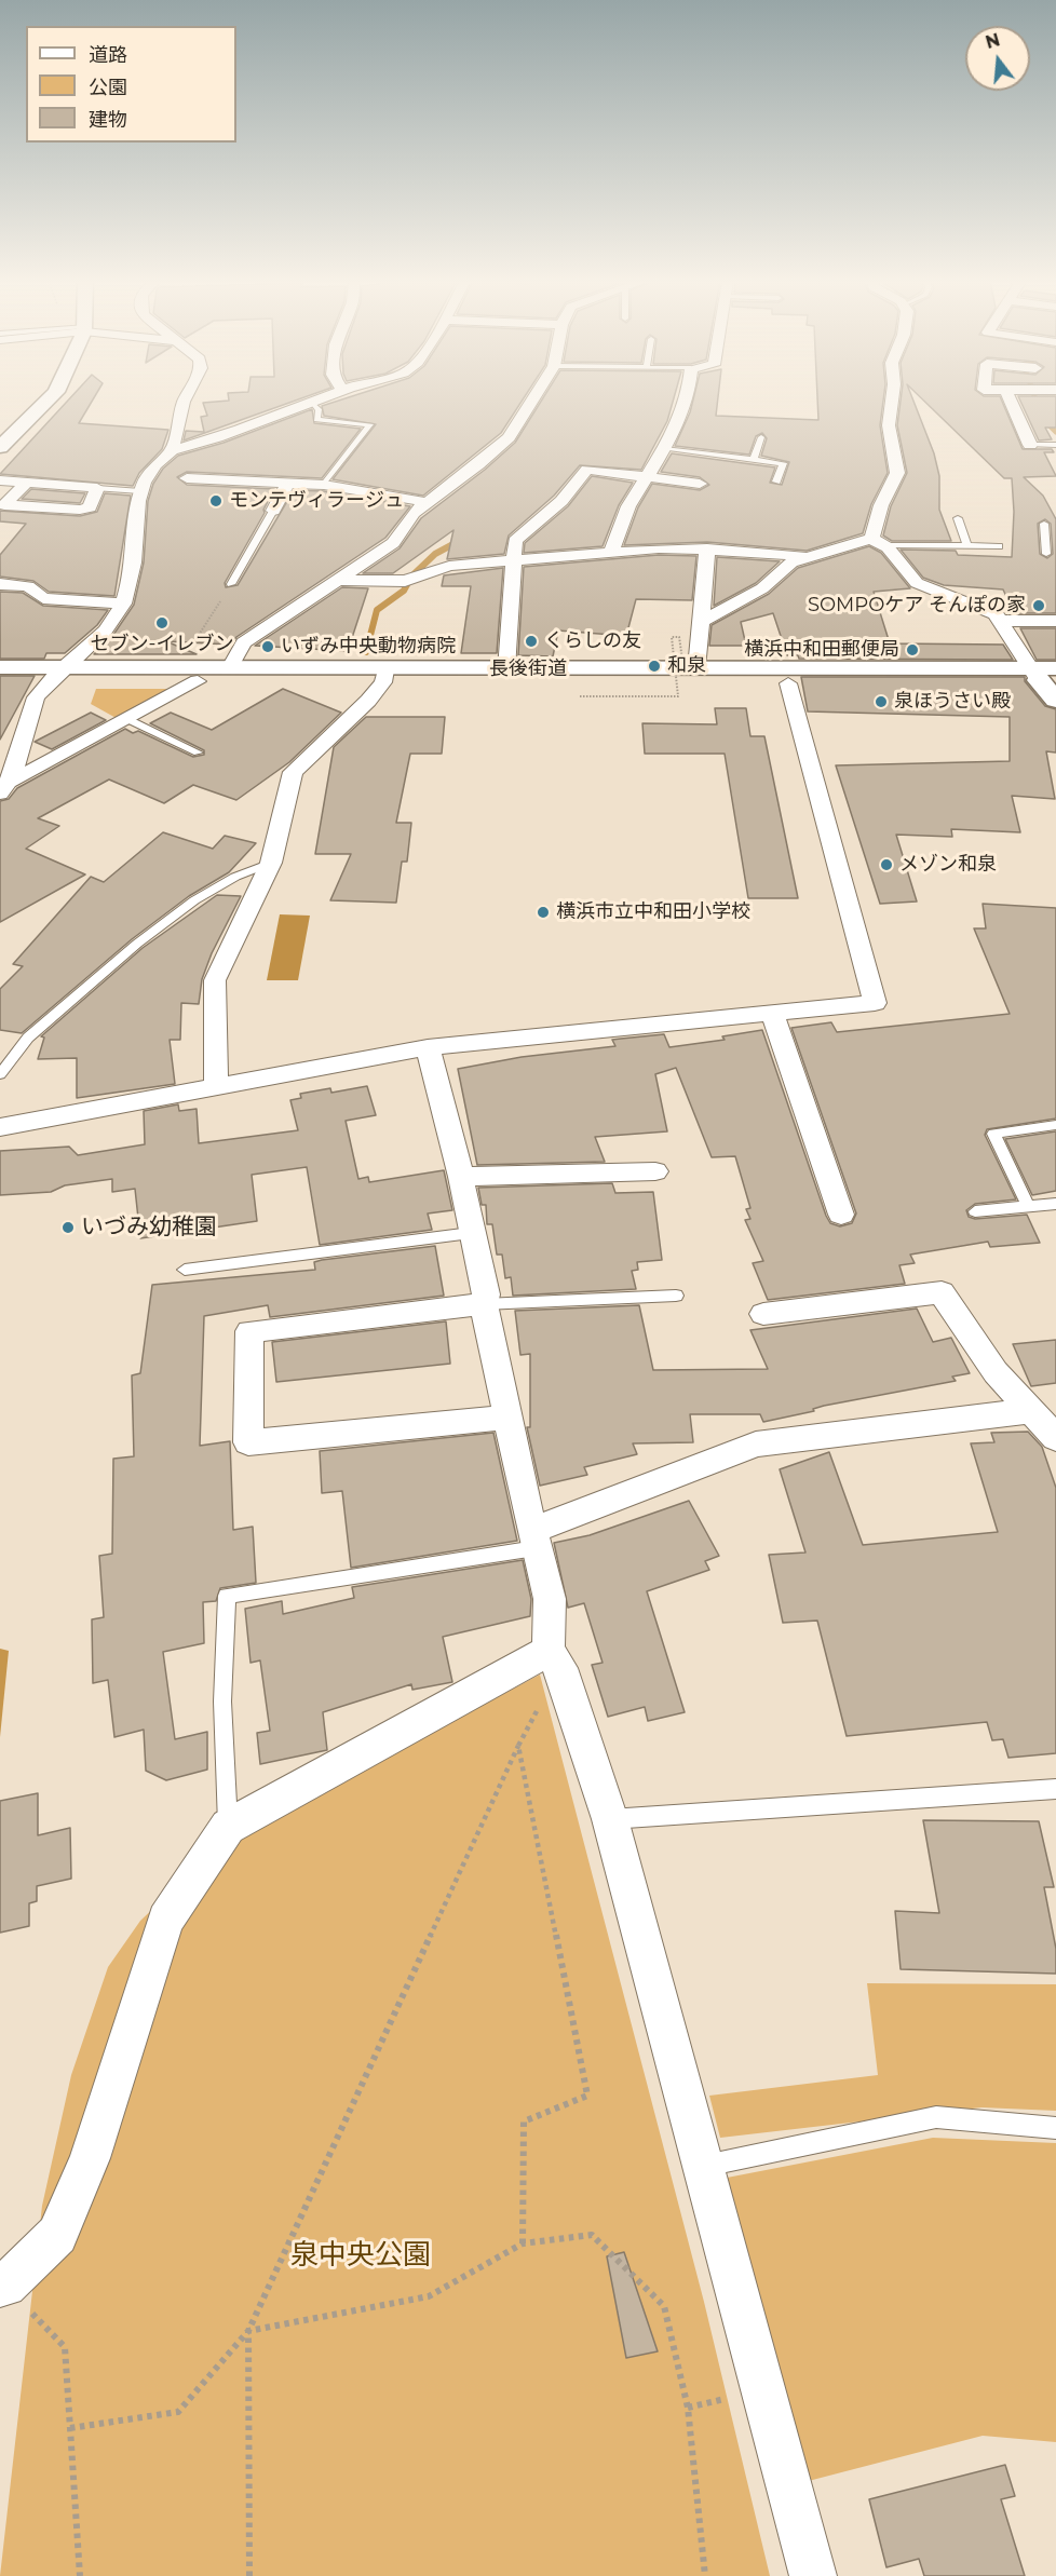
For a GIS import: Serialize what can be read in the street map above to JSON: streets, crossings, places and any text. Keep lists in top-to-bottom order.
{
  "streets": {
    "main road": ["長後街道"]
  },
  "parks": ["泉中央公園"],
  "places": [
    "モンテヴィラージュ",
    "SOMPOケア そんぽの家",
    "セブン-イレブン",
    "くらしの友",
    "いずみ中央動物病院",
    "横浜中和田郵便局",
    "和泉",
    "泉ほうさい殿",
    "メゾン和泉",
    "横浜市立中和田小学校",
    "いづみ幼稚園"
  ],
  "legend": ["道路", "公園", "建物"],
  "north": "top"
}
